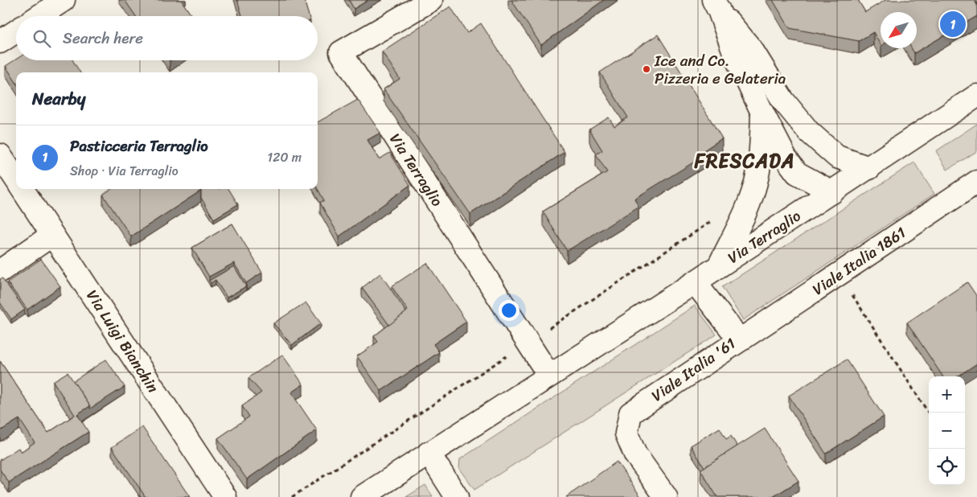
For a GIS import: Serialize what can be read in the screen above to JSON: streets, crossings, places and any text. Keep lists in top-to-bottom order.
{
  "streets": {
    "street": [
      "Via Terraglio",
      "Viale Italia 1861",
      "Via Luigi Bianchin",
      "Viale Italia '61"
    ]
  },
  "crossings": [
    ["Via Terraglio", "Viale Italia '61"],
    ["Viale Italia 1861", "Viale Italia '61"]
  ],
  "districts": ["FRESCADA"],
  "places": ["Ice and Co. Pizzeria e Gelateria"],
  "north": "bottom left",
  "page": {
    "pins": "1",
    "search": "Search here",
    "heading": "Nearby",
    "list": [
      {
        "mark": "1",
        "name": "Pasticceria Terraglio",
        "note": "Shop · Via Terraglio",
        "value": "120 m"
      }
    ],
    "map_buttons": ["+", "−"]
  }
}
